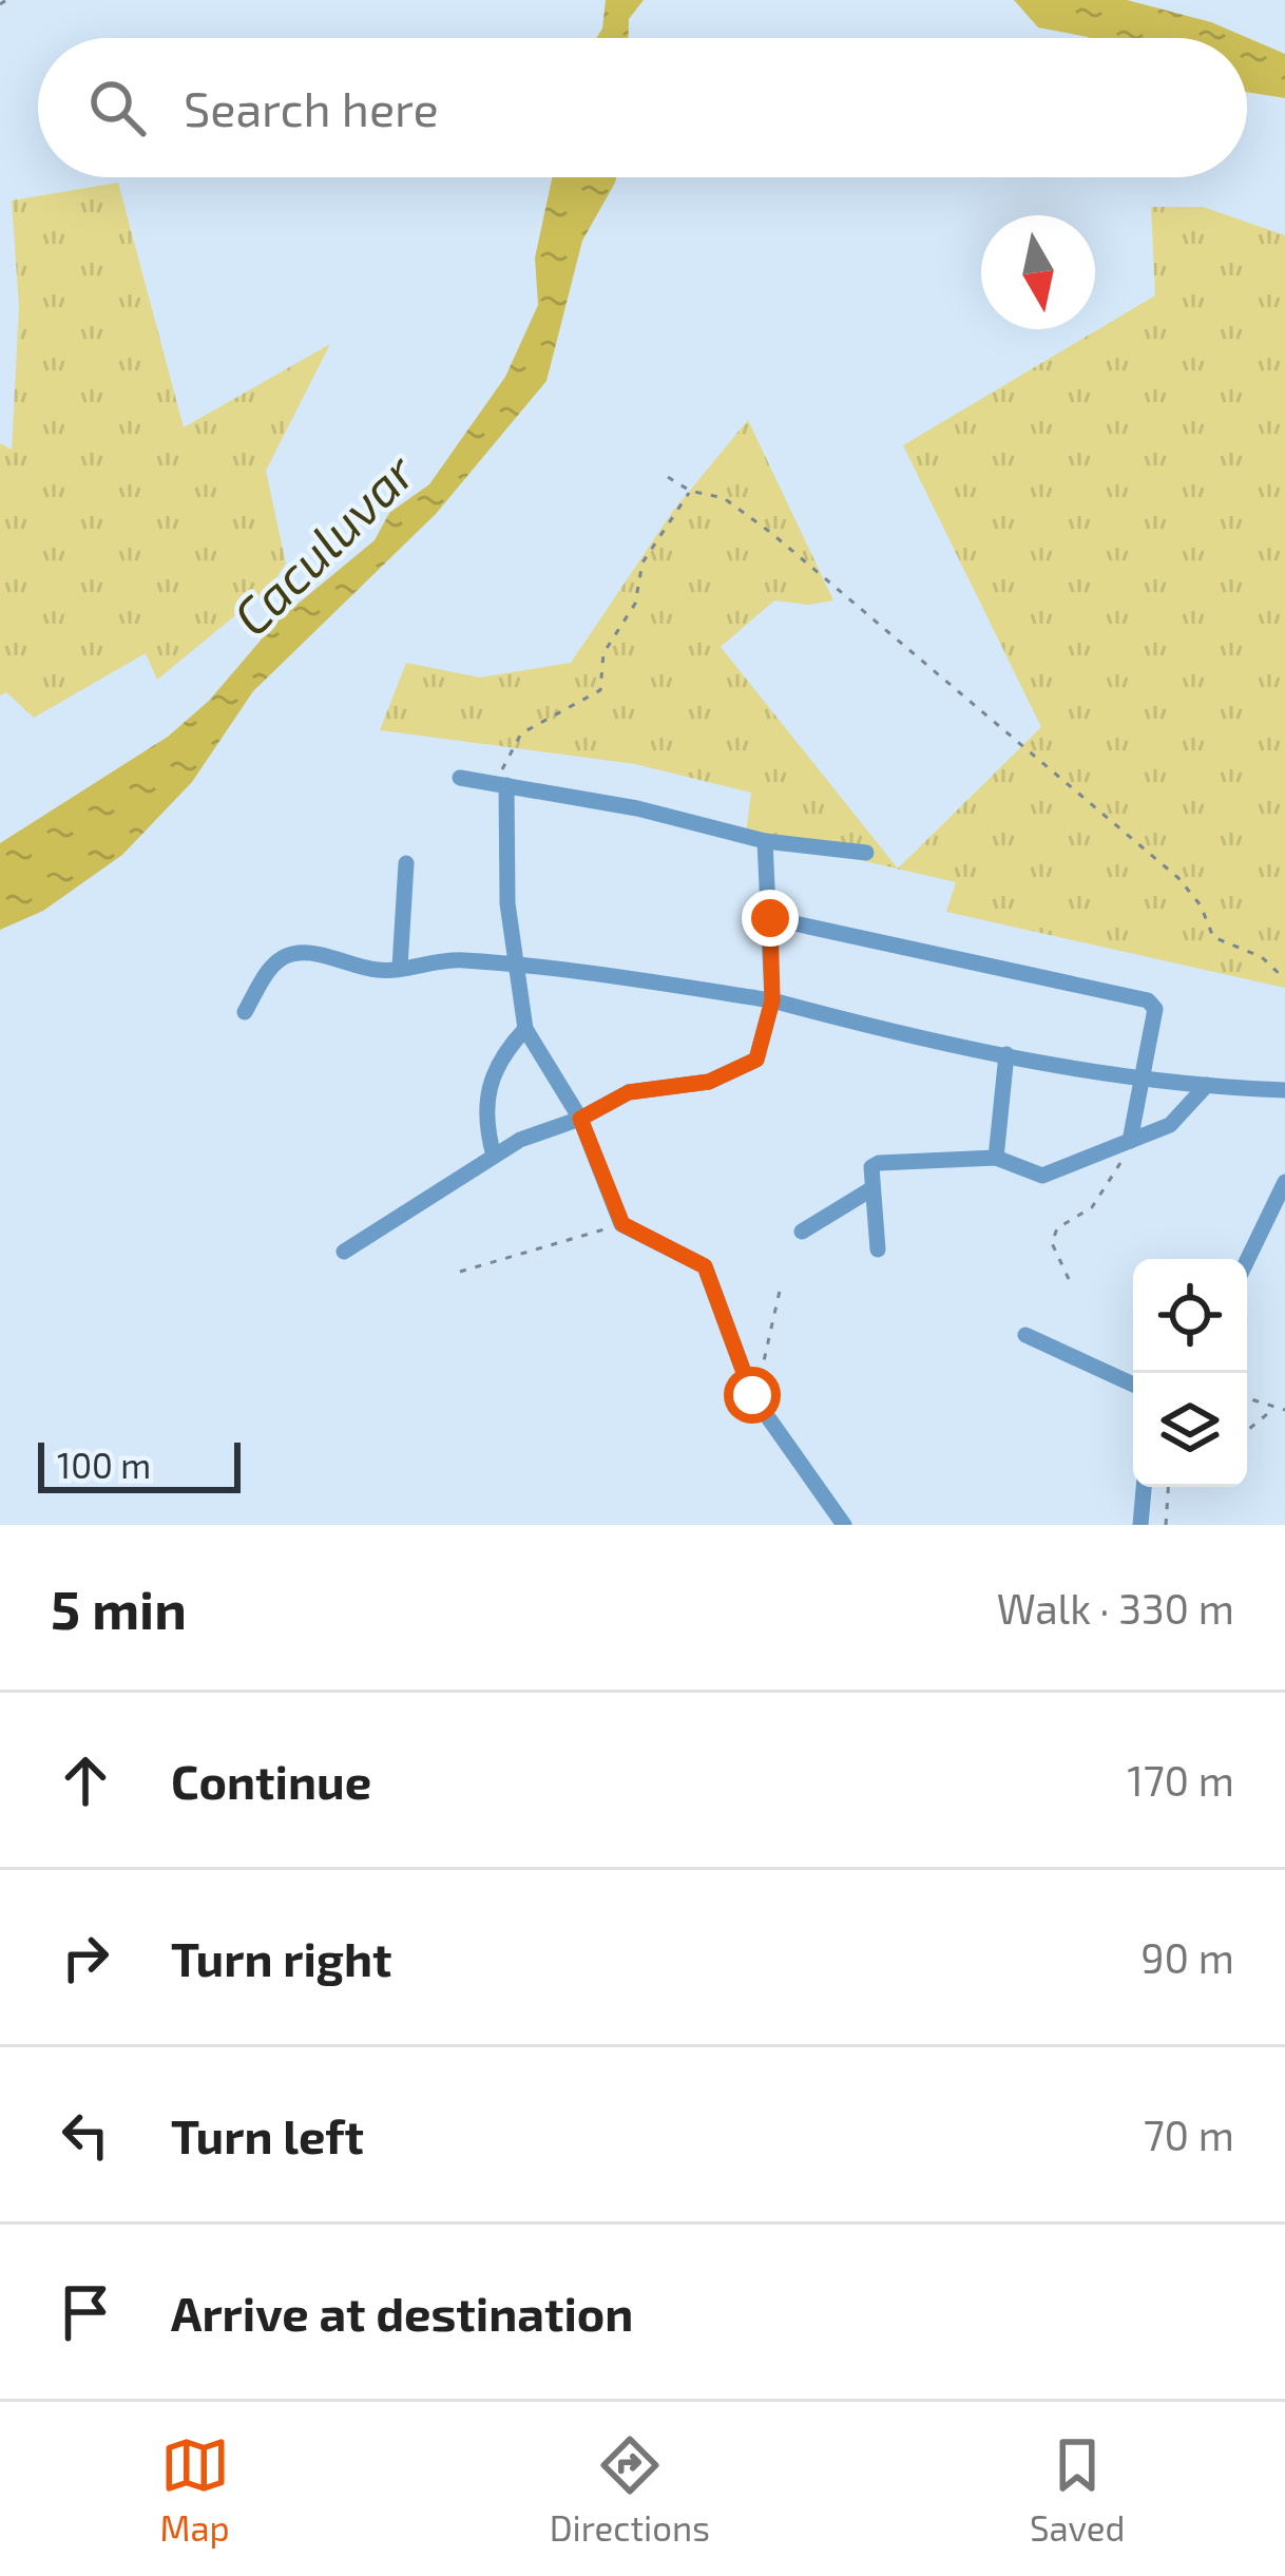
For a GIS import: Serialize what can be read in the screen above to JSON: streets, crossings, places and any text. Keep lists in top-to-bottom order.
{
  "water": ["Caculuvar"],
  "scale_bar": "100 m",
  "north": "bottom",
  "page": {
    "search": "Search here",
    "scale": "100 m",
    "heading": ["5 min", "Walk · 330 m"],
    "list": [
      ["Continue", "170 m"],
      ["Turn right", "90 m"],
      ["Turn left", "70 m"],
      "Arrive at destination"
    ],
    "nav": ["Map", "Directions", "Saved"]
  }
}
